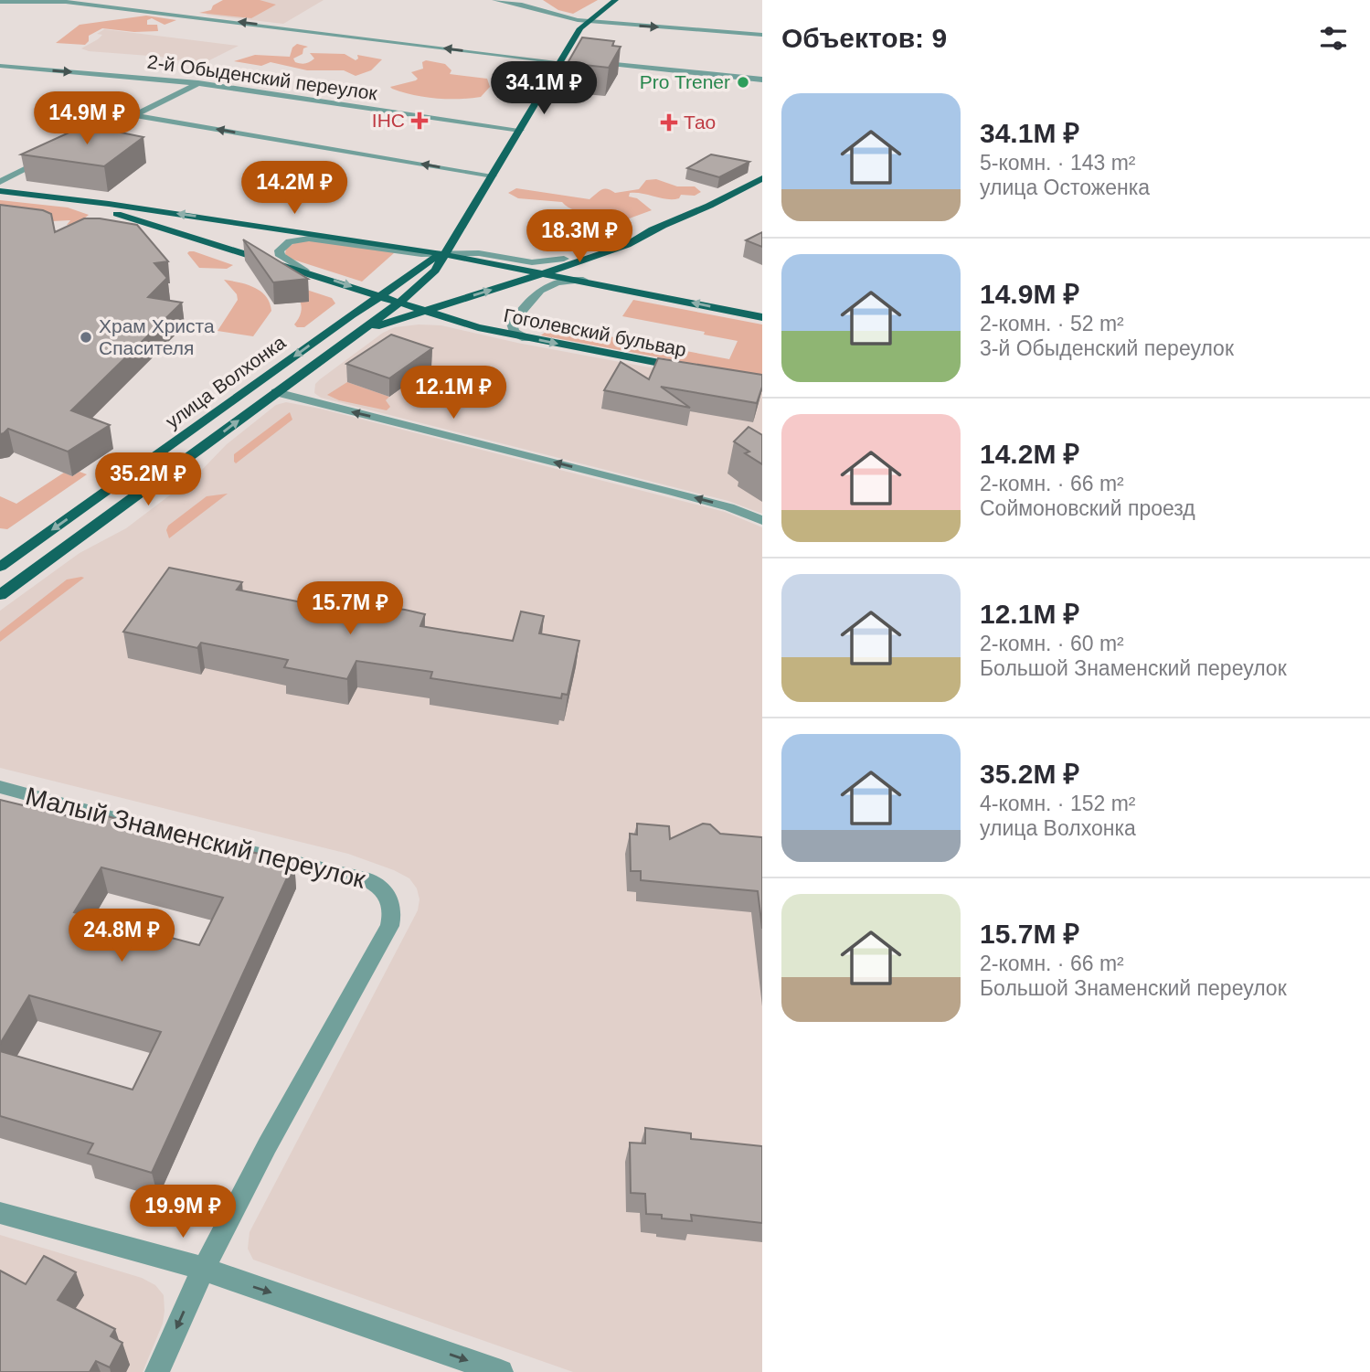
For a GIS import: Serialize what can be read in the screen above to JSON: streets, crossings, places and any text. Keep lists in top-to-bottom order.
{
  "streets": {
    "main road": ["Гоголевский бульвар", "улица Волхонка"],
    "street": ["2-й Обыденский переулок", "Малый Знаменский переулок"]
  },
  "crossings": [
    ["2-й Обыденский переулок", "улица Волхонка"],
    ["Гоголевский бульвар", "улица Волхонка"]
  ],
  "places": {
    "other": ["Pro Trener", "Храм Христа Спасителя"],
    "health": ["IHC", "Тао"]
  },
  "page": {
    "heading": "Объектов: 9",
    "price": [
      "34.1M ₽",
      "14.9M ₽",
      "14.2M ₽",
      "18.3M ₽",
      "12.1M ₽",
      "35.2M ₽",
      "15.7M ₽",
      "24.8M ₽",
      "19.9M ₽"
    ],
    "list": [
      {
        "name": "34.1M ₽",
        "note": "5-комн. · 143 m² · улица Остоженка"
      },
      {
        "name": "14.9M ₽",
        "note": "2-комн. · 52 m² · 3-й Обыденский переулок"
      },
      {
        "name": "14.2M ₽",
        "note": "2-комн. · 66 m² · Соймоновский проезд"
      },
      {
        "name": "12.1M ₽",
        "note": "2-комн. · 60 m² · Большой Знаменский переулок"
      },
      {
        "name": "35.2M ₽",
        "note": "4-комн. · 152 m² · улица Волхонка"
      },
      {
        "name": "15.7M ₽",
        "note": "2-комн. · 66 m² · Большой Знаменский переулок"
      }
    ]
  }
}
